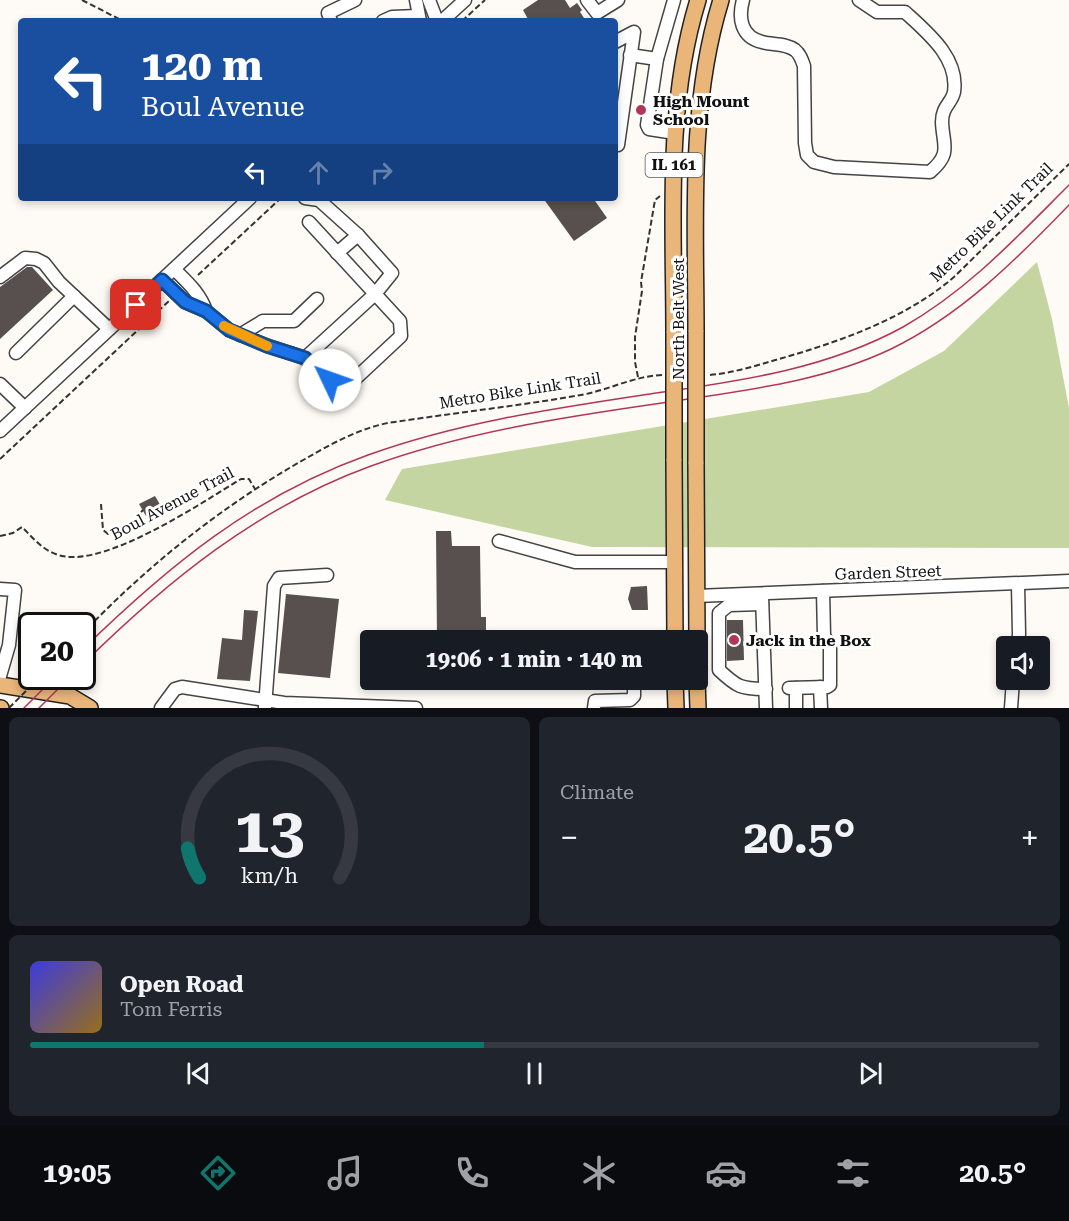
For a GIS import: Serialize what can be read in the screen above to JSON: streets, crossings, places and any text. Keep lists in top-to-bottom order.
{
  "streets": {
    "main road": ["IL 161", "North Belt West"],
    "street": ["Garden Street"],
    "path": ["Metro Bike Link Trail", "Boul Avenue Trail"]
  },
  "crossings": [
    ["Metro Bike Link Trail", "Boul Avenue Trail"],
    ["North Belt West", "Garden Street"]
  ],
  "places": ["High Mount School", "Jack in the Box"],
  "page": {
    "turn": ["120 m", "Boul Avenue"],
    "limit": "20",
    "trip": "19:06 · 1 min · 140 m",
    "tile": "Climate",
    "heat": ["−", "20.5°", "+"],
    "song": ["Open Road", "Tom Ferris"],
    "tabs": ["19:05", "20.5°"],
    "gauge": ["13", "km/h"]
  }
}
